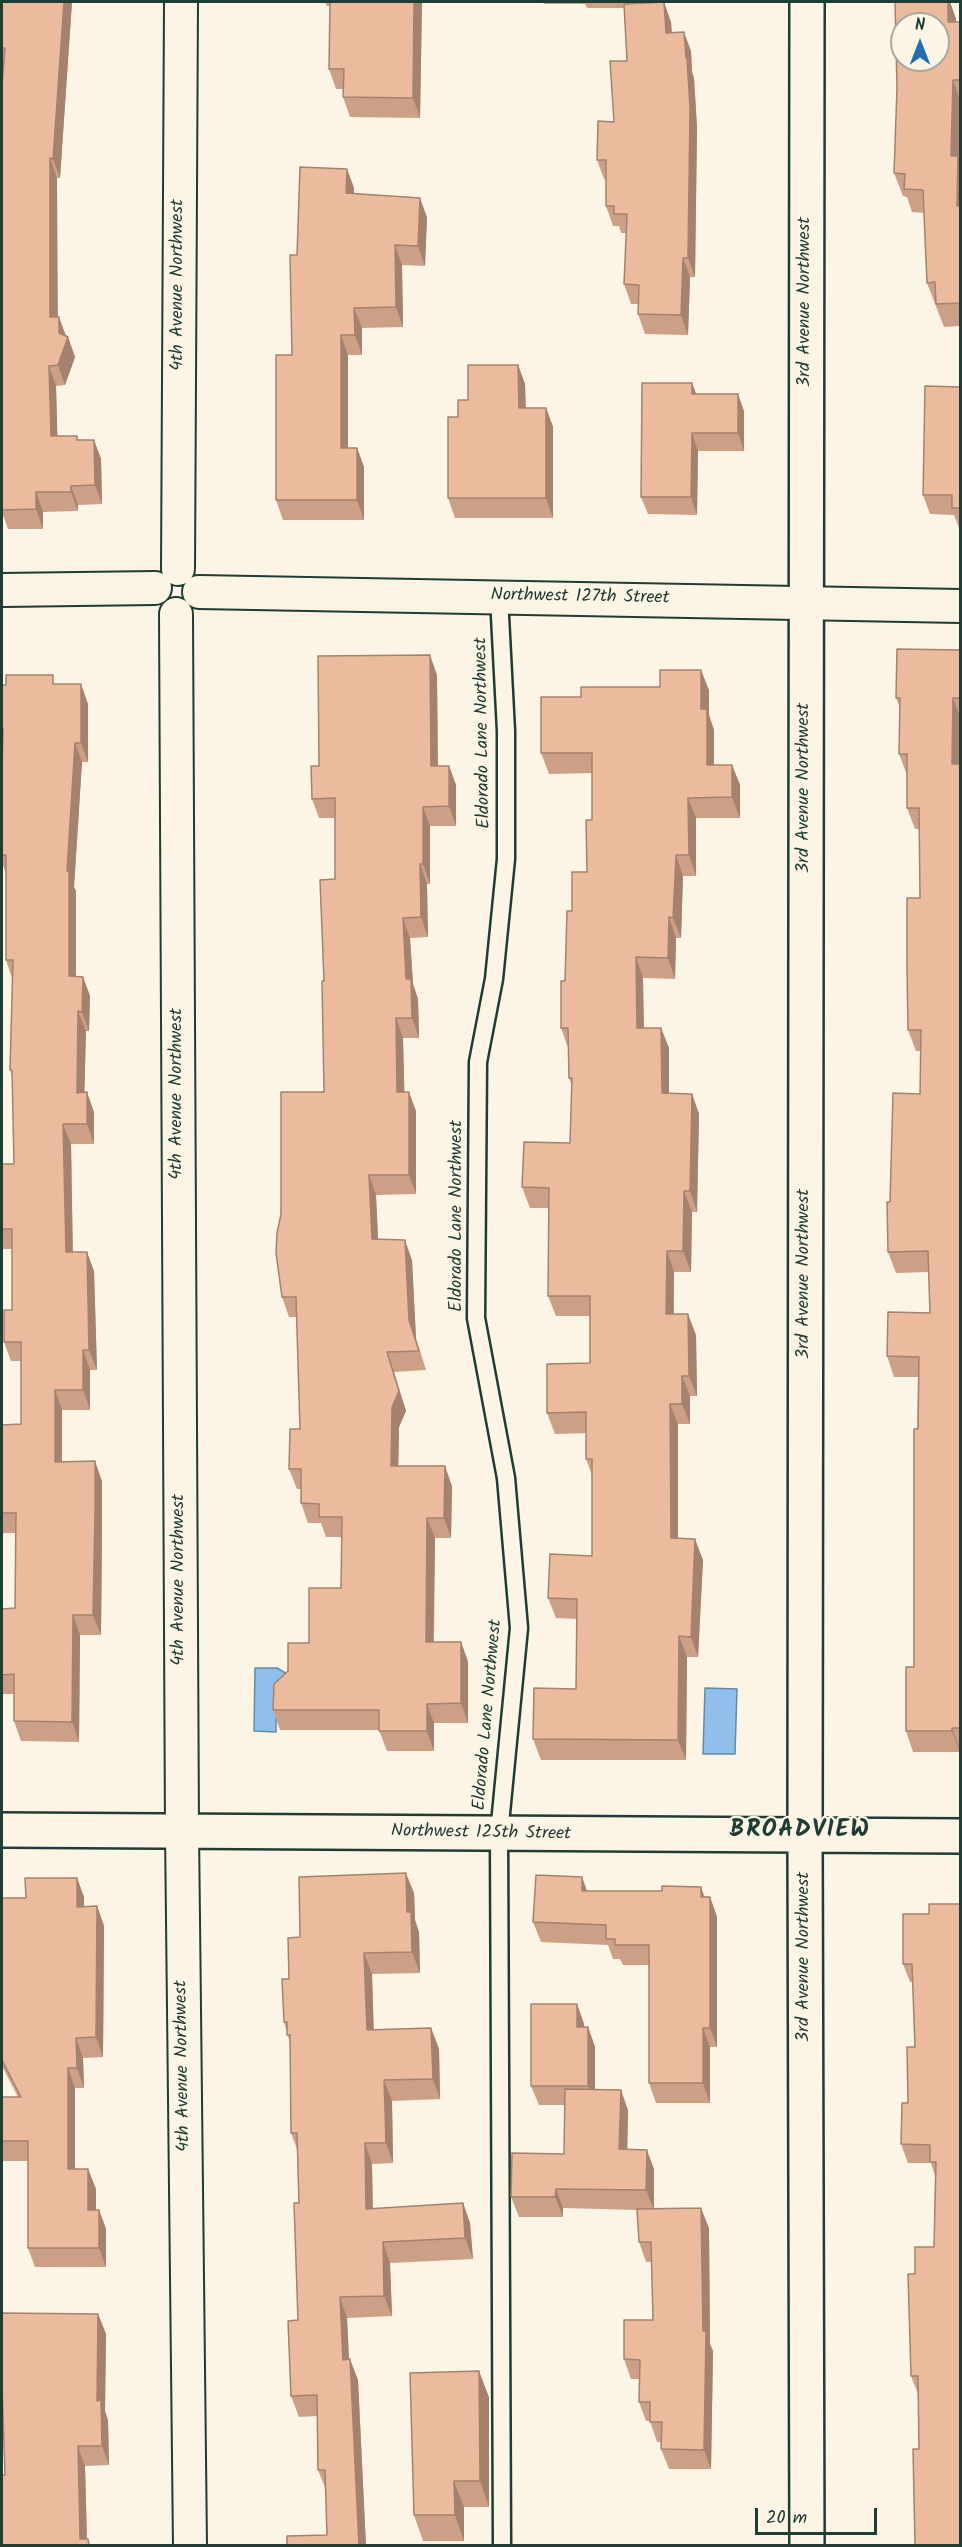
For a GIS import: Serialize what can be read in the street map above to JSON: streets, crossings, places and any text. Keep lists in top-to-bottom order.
{
  "streets": {
    "street": [
      "4th Avenue Northwest",
      "3rd Avenue Northwest",
      "Northwest 127th Street",
      "Northwest 125th Street"
    ],
    "lane": ["Eldorado Lane Northwest"]
  },
  "crossings": [
    ["4th Avenue Northwest", "Northwest 127th Street"],
    ["4th Avenue Northwest", "Northwest 125th Street"],
    ["3rd Avenue Northwest", "Northwest 127th Street"],
    ["3rd Avenue Northwest", "Northwest 125th Street"],
    ["Northwest 127th Street", "Eldorado Lane Northwest"],
    ["Eldorado Lane Northwest", "Northwest 125th Street"]
  ],
  "districts": ["BROADVIEW"],
  "scale_bar": "20 m",
  "north": "top"
}
